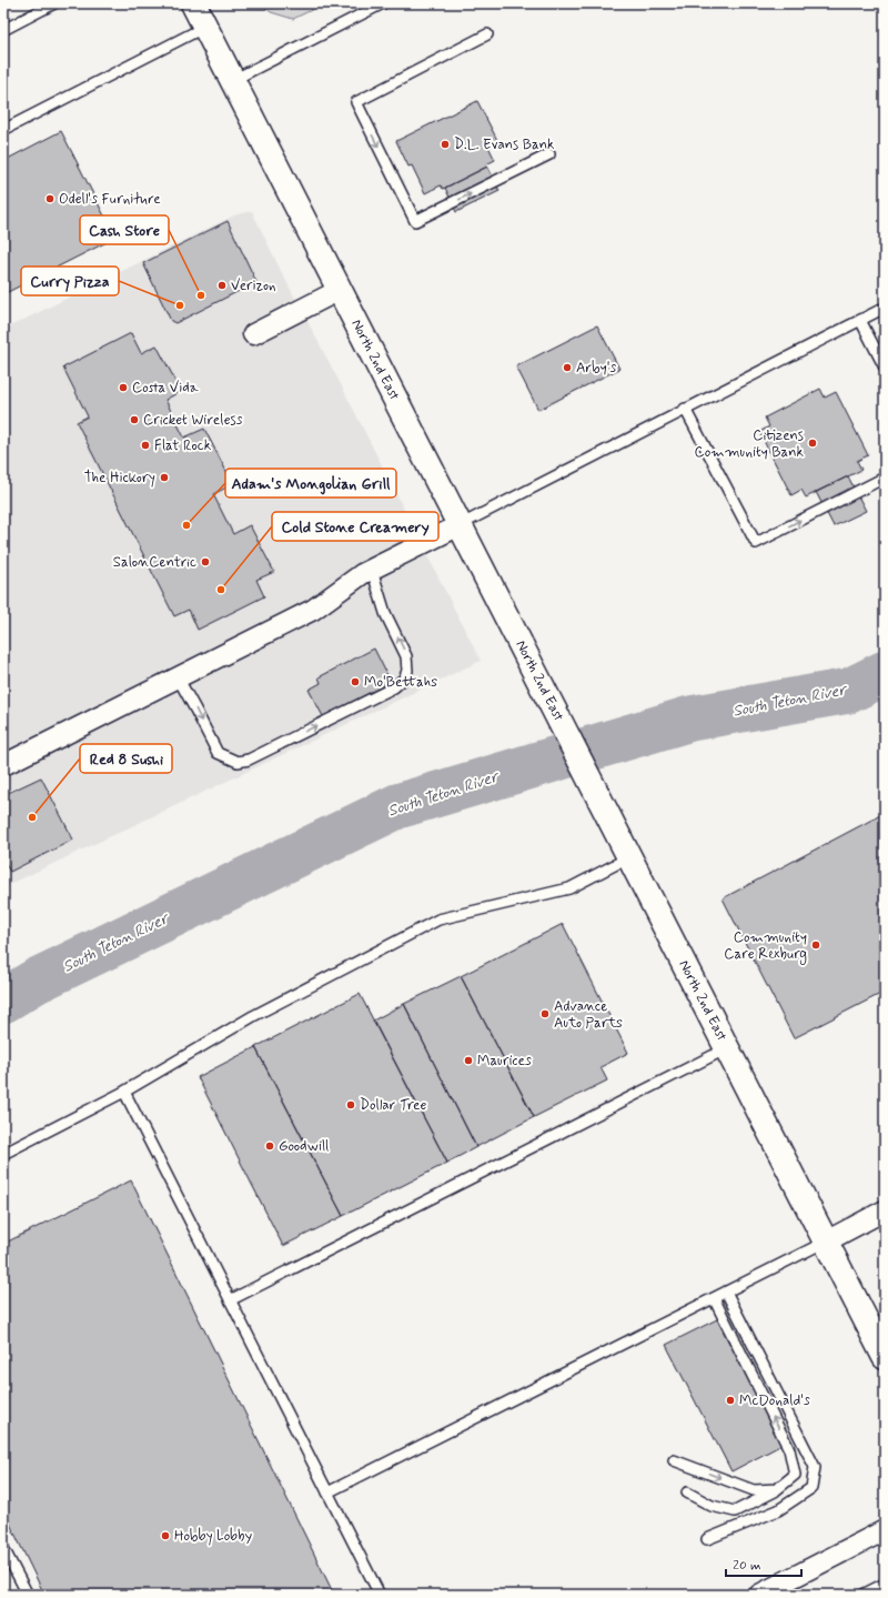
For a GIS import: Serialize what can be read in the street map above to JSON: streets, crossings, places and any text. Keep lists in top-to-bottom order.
{
  "streets": {
    "main road": ["North 2nd East"]
  },
  "water": ["South Teton River"],
  "places": [
    "D.L. Evans Bank",
    "Odell's Furniture",
    "Verizon",
    "Cash Store",
    "Curry Pizza",
    "Arby's",
    "Costa Vida",
    "Cricket Wireless",
    "Citizens Community Bank",
    "Flat Rock",
    "The Hickory",
    "Adam's Mongolian Grill",
    "SalonCentric",
    "Cold Stone Creamery",
    "Mo'Bettahs",
    "Red 8 Sushi",
    "Community Care Rexburg",
    "Advance Auto Parts",
    "Maurices",
    "Dollar Tree",
    "Goodwill",
    "McDonald's",
    "Hobby Lobby"
  ],
  "scale_bar": "20 m"
}
